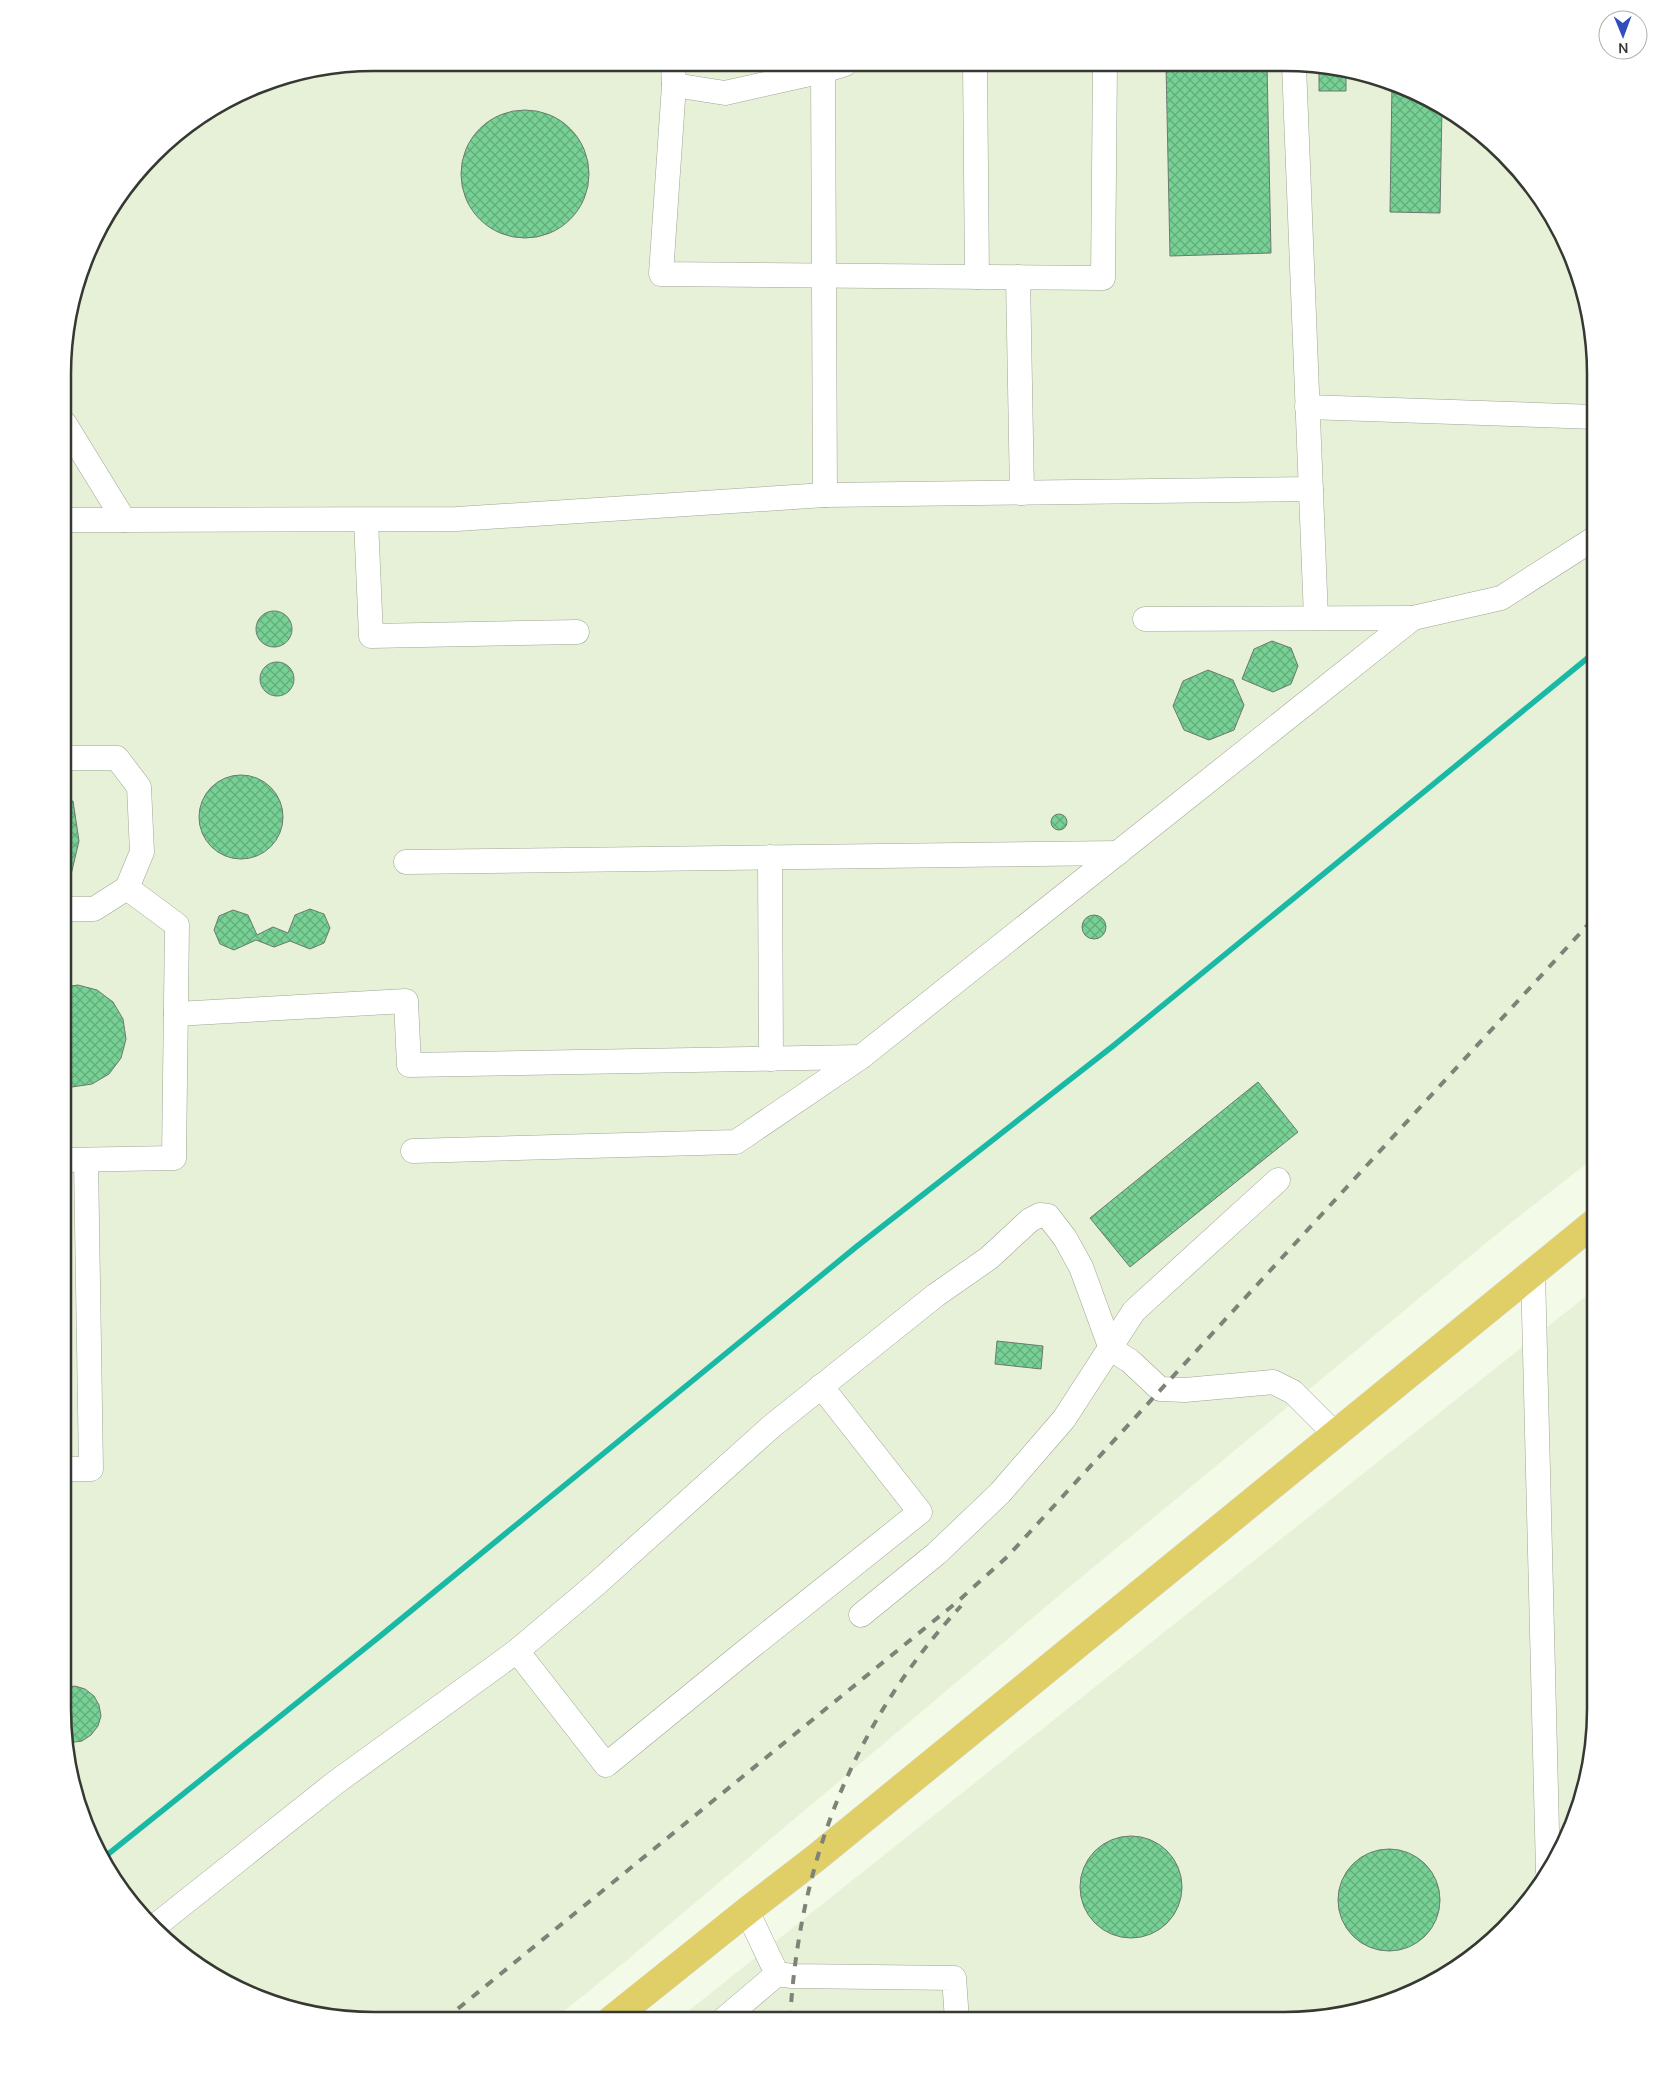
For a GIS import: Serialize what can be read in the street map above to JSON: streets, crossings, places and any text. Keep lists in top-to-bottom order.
{
  "north": "bottom"
}
